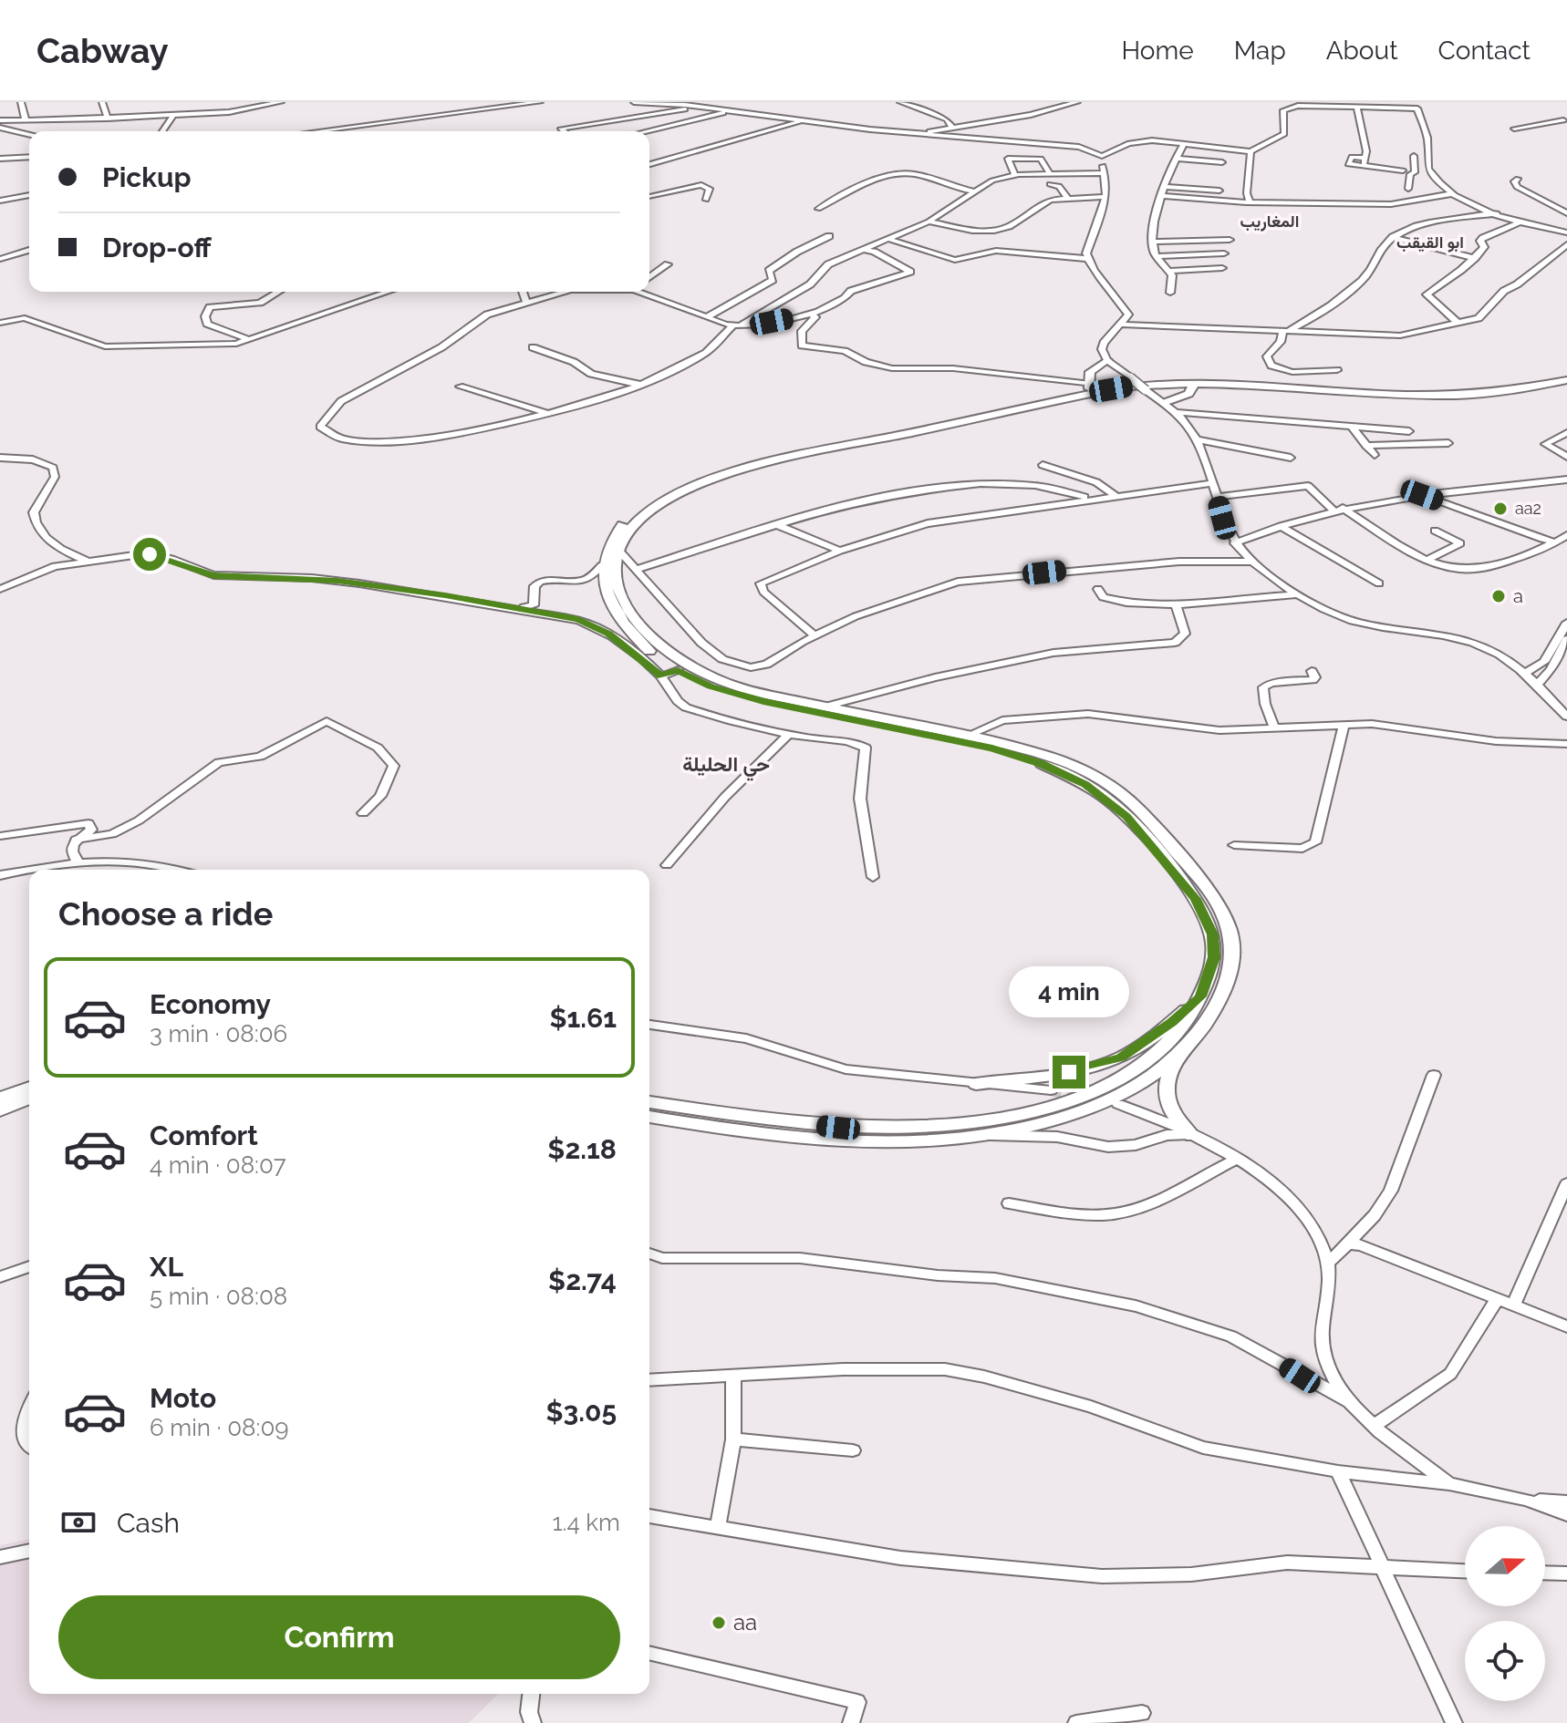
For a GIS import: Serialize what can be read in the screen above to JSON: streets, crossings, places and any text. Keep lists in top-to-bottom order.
{
  "districts": ["المغاريب", "ابو القيقب", "حي الحليلة"],
  "places": ["aa2", "a", "aa"],
  "north": "right",
  "page": {
    "header": "Cabway",
    "nav": [
      "Home",
      "Map",
      "About",
      "Contact"
    ],
    "banner": ["Pickup", "Drop-off"],
    "heading": "Choose a ride",
    "list": [
      {
        "name": "Economy",
        "note": "3 min · 08:06",
        "value": "$1.61"
      },
      {
        "name": "Comfort",
        "note": "4 min · 08:07",
        "value": "$2.18"
      },
      {
        "name": "XL",
        "note": "5 min · 08:08",
        "value": "$2.74"
      },
      {
        "name": "Moto",
        "note": "6 min · 08:09",
        "value": "$3.05"
      }
    ],
    "bubble": "4 min",
    "pay": ["Cash", "1.4 km"],
    "buttons": "Confirm"
  }
}
